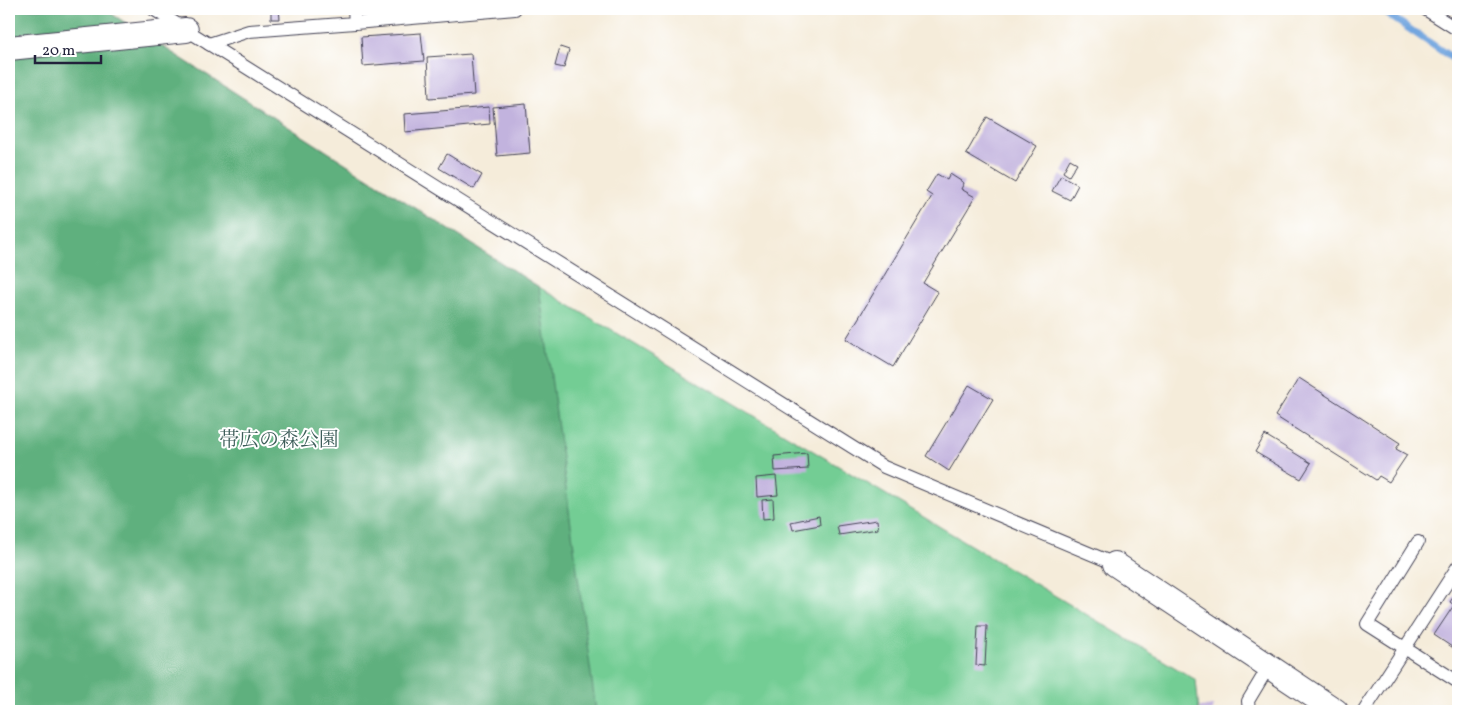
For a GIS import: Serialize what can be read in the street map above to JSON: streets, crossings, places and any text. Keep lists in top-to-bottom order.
{
  "parks": ["帯広の森公園"],
  "scale_bar": "20 m"
}
